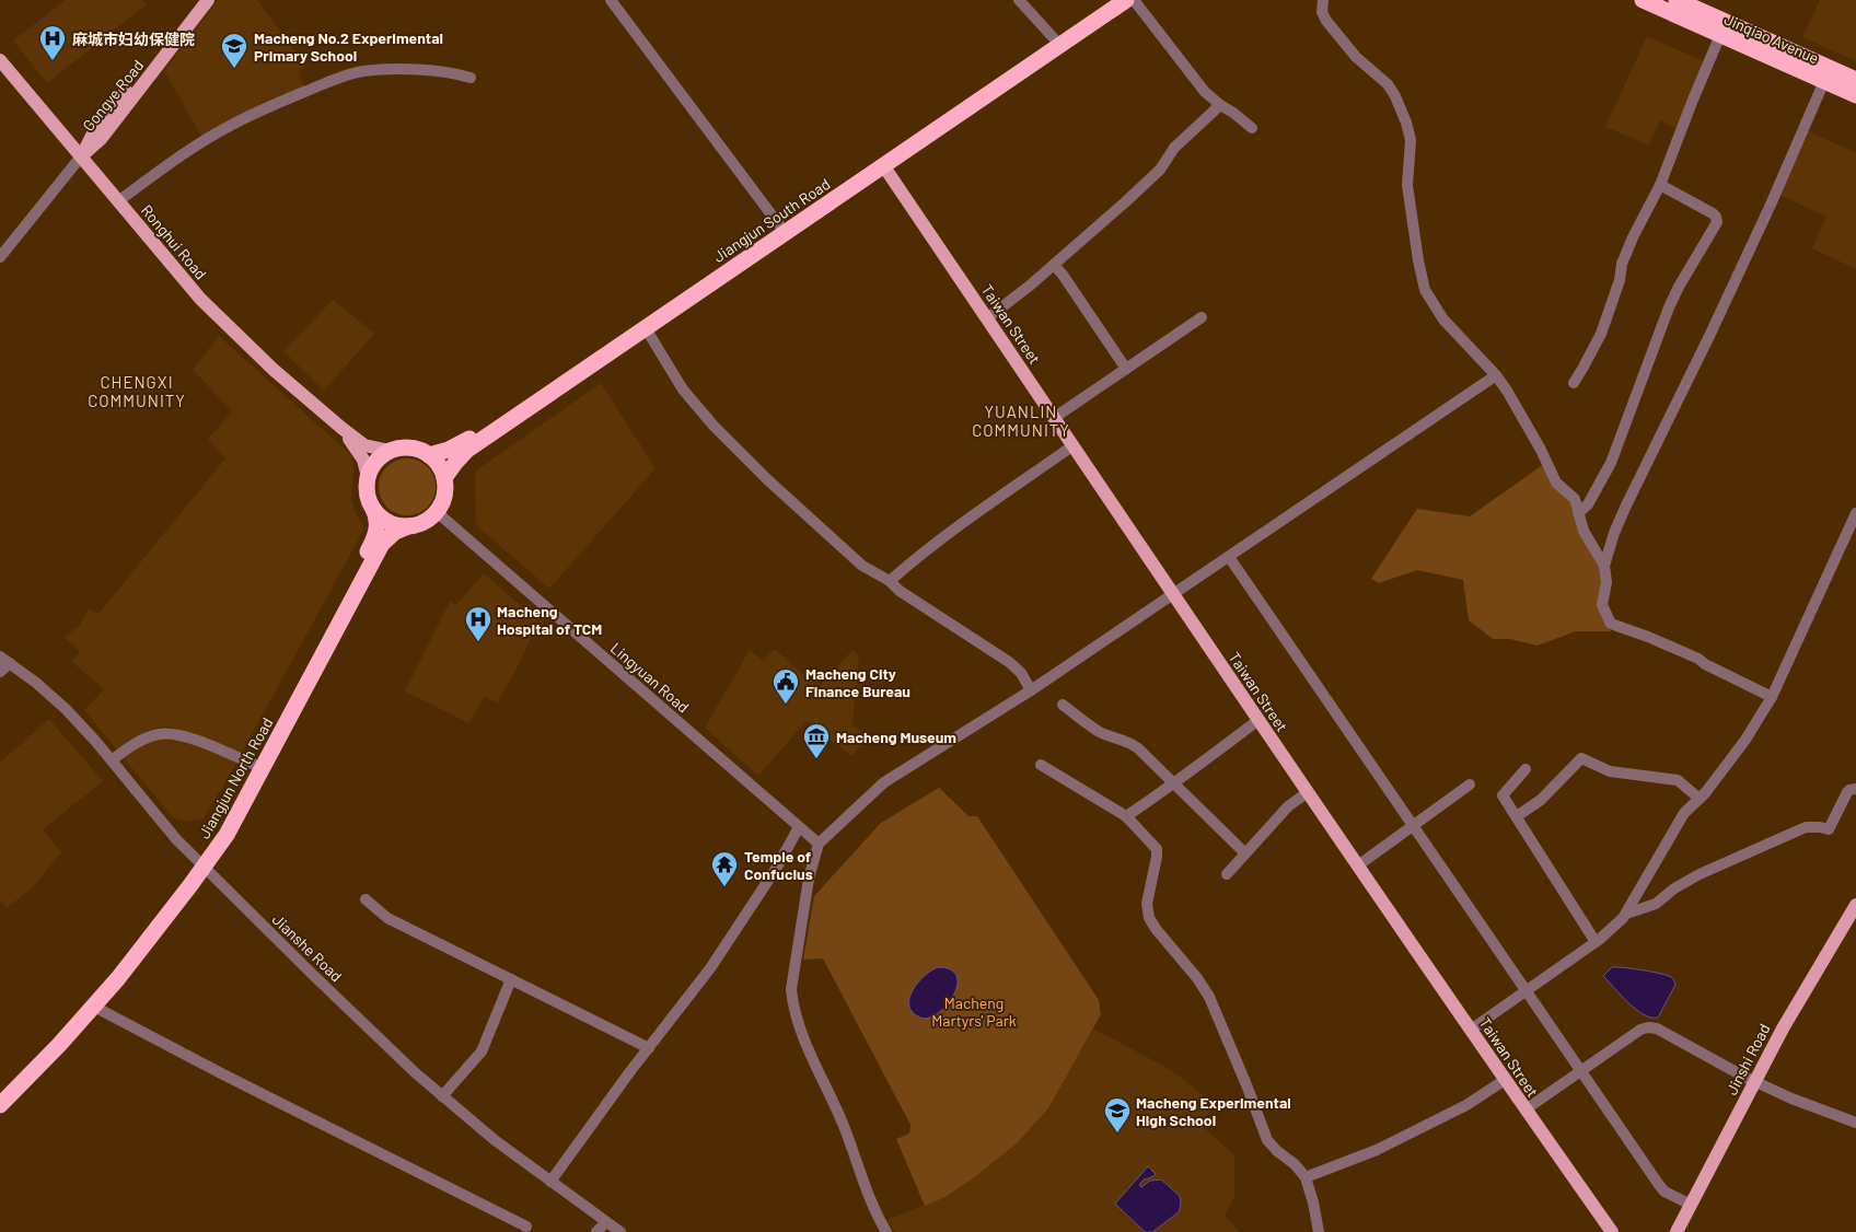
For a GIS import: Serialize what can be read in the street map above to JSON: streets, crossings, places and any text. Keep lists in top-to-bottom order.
{
  "streets": {
    "highway": ["Jinqiao Avenue", "Jiangjun South Road", "Jiangjun North Road"],
    "main road": [
      "Gongye Road",
      "Ronghui Road",
      "Taiwan Street",
      "Jinshi Road"
    ],
    "street": ["Lingyuan Road", "Jianshe Road"]
  },
  "crossings": [
    ["Gongye Road", "Ronghui Road"],
    ["Jiangjun South Road", "Taiwan Street"],
    ["Jiangjun South Road", "Lingyuan Road"],
    ["Jiangjun South Road", "Jiangjun North Road"],
    ["Lingyuan Road", "Jiangjun North Road"],
    ["Jiangjun North Road", "Jianshe Road"]
  ],
  "districts": ["CHENGXI COMMUNITY", "YUANLIN COMMUNITY"],
  "parks": ["Macheng Martyrs' Park"],
  "places": {
    "hospital": ["麻城市妇幼保健院", "Macheng Hospital of TCM"],
    "school or university": ["Macheng No.2 Experimental Primary School", "Macheng Experimental High School"],
    "public building": ["Macheng City Finance Bureau"],
    "museum": ["Macheng Museum"],
    "temple": ["Temple of Confucius"]
  }
}
